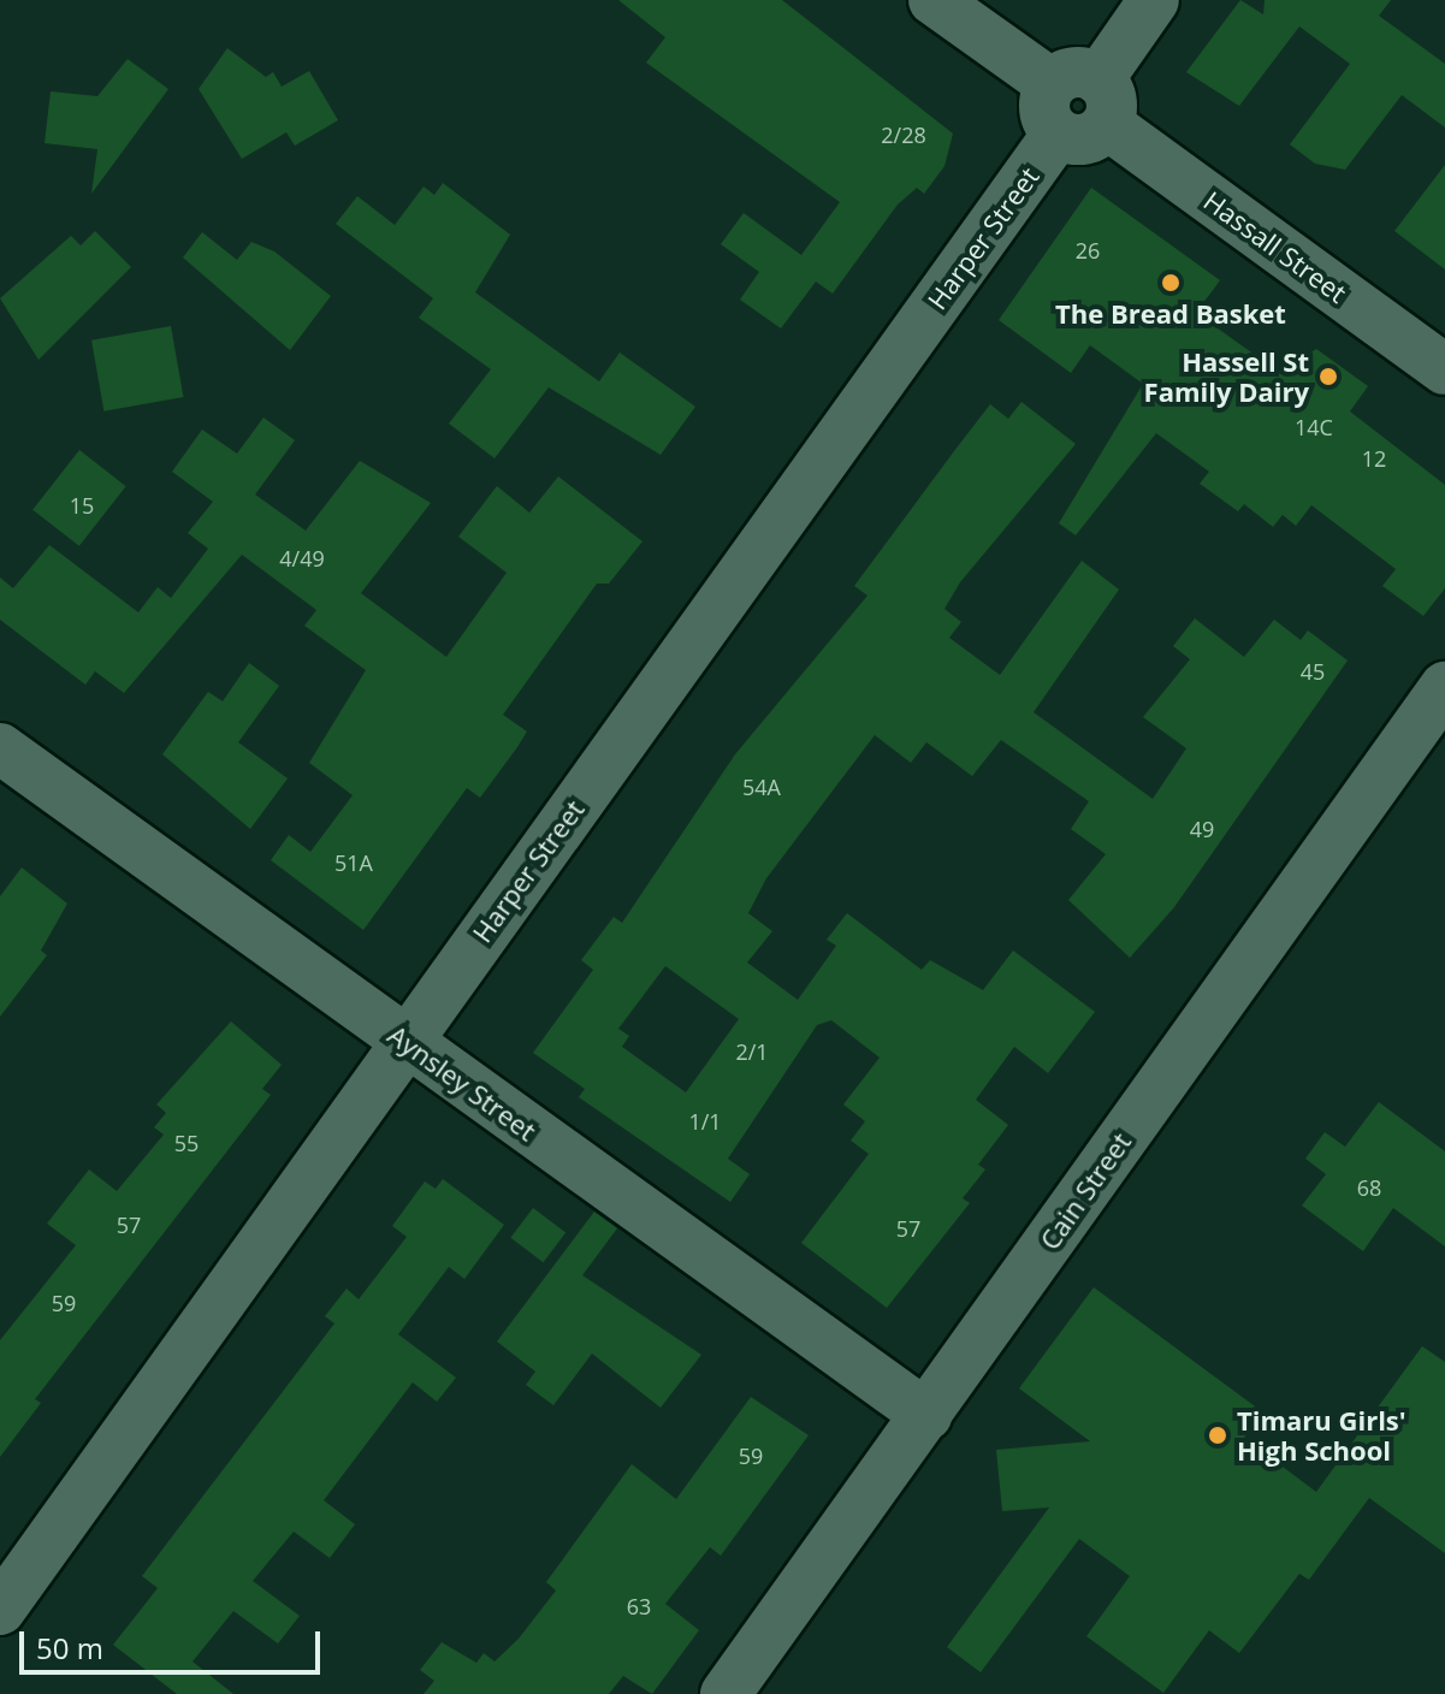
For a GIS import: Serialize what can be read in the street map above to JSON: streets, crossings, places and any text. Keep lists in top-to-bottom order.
{
  "streets": {
    "street": [
      "Harper Street",
      "Hassall Street",
      "Aynsley Street",
      "Cain Street"
    ]
  },
  "crossings": [
    ["Harper Street", "Hassall Street"],
    ["Harper Street", "Aynsley Street"],
    ["Aynsley Street", "Cain Street"]
  ],
  "places": ["The Bread Basket", "Hassell St Family Dairy", "Timaru Girls' High School"],
  "house_numbers": [
    "2/28",
    "26",
    "14C",
    "12",
    "15",
    "4/49",
    "45",
    "54A",
    "49",
    "51A",
    "2/1",
    "1/1",
    "55",
    "68",
    "57",
    "57",
    "59",
    "59",
    "63"
  ],
  "scale_bar": "50 m"
}
